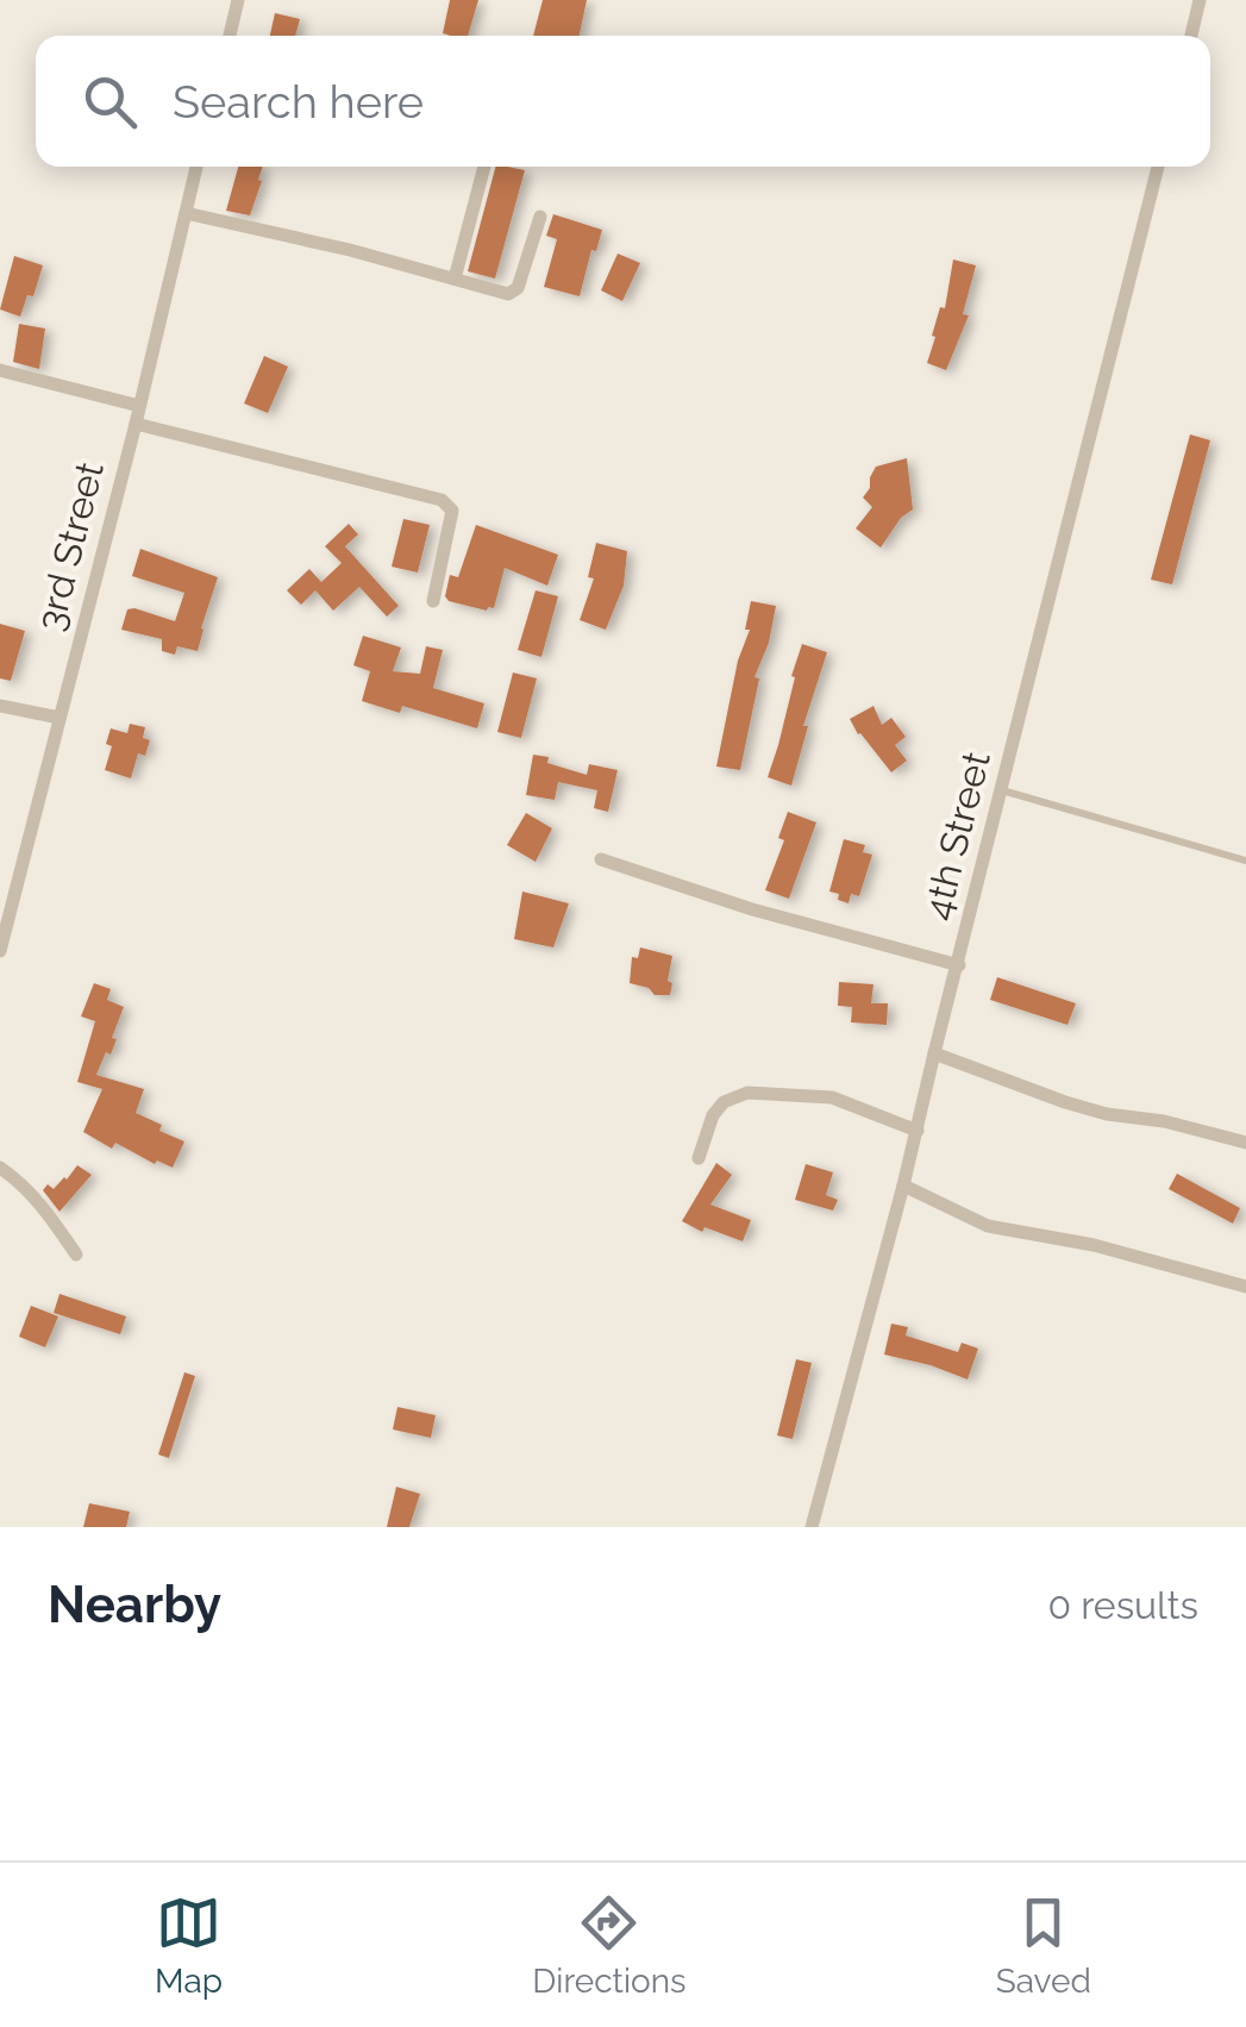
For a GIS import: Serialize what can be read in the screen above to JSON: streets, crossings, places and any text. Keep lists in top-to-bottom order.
{
  "streets": {
    "street": ["3rd Street", "4th Street"]
  },
  "page": {
    "search": "Search here",
    "heading": ["Nearby", "0 results"],
    "nav": ["Map", "Directions", "Saved"]
  }
}
